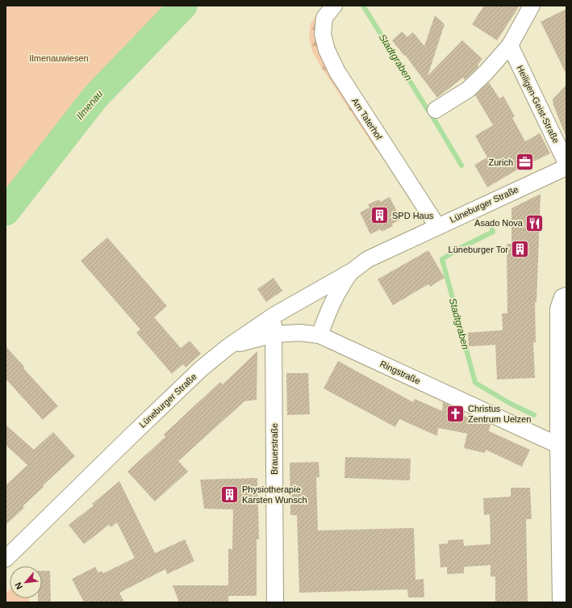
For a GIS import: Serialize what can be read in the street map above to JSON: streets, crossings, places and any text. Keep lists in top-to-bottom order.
{
  "streets": {
    "street": [
      "Heiligen-Geist-Straße",
      "Am Taterhof",
      "Lüneburger Straße",
      "Ringstraße",
      "Brauerstraße"
    ]
  },
  "crossings": [
    ["Am Taterhof", "Lüneburger Straße"],
    ["Lüneburger Straße", "Ringstraße"],
    ["Lüneburger Straße", "Brauerstraße"],
    ["Ringstraße", "Brauerstraße"]
  ],
  "water": ["Stadtgraben", "Ilmenau"],
  "parks": ["Ilmenauwiesen"],
  "places": {
    "office": ["Zurich"],
    "building": ["SPD Haus", "Lüneburger Tor", "Physiotherapie Karsten Wunsch"],
    "restaurant": ["Asado Nova"],
    "church": ["Christus Zentrum Uelzen"]
  },
  "north": "bottom left"
}
